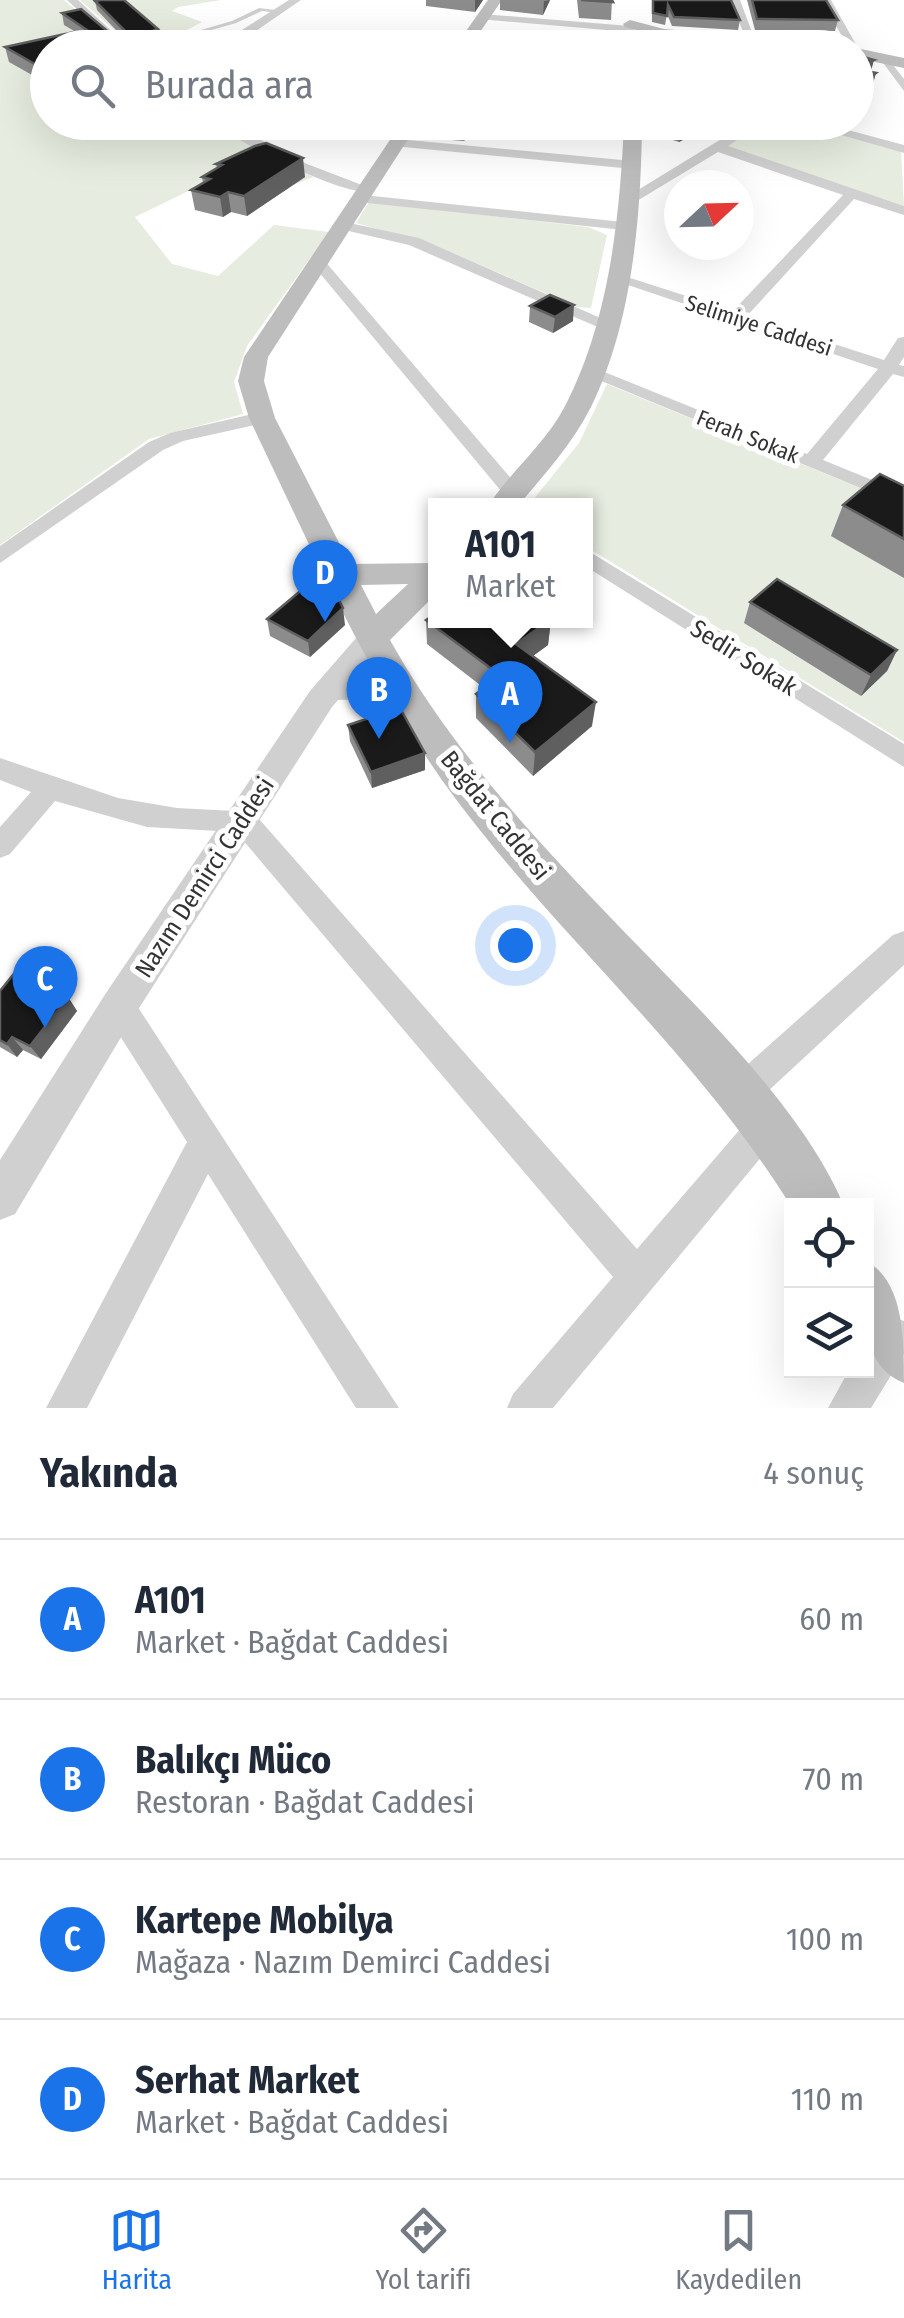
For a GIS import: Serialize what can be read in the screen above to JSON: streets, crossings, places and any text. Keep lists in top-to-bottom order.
{
  "streets": {
    "main road": ["Bağdat Caddesi", "Nazım Demirci Caddesi"],
    "street": ["Selimiye Caddesi", "Ferah Sokak", "Sedir Sokak"]
  },
  "crossings": [
    ["Bağdat Caddesi", "Nazım Demirci Caddesi"]
  ],
  "north": "right",
  "page": {
    "search": "Burada ara",
    "popup": ["A101", "Market"],
    "pins": [
      "D",
      "B",
      "A",
      "C"
    ],
    "heading": ["Yakında", "4 sonuç"],
    "list": [
      {
        "mark": "A",
        "name": "A101",
        "note": "Market · Bağdat Caddesi",
        "value": "60 m"
      },
      {
        "mark": "B",
        "name": "Balıkçı Müco",
        "note": "Restoran · Bağdat Caddesi",
        "value": "70 m"
      },
      {
        "mark": "C",
        "name": "Kartepe Mobilya",
        "note": "Mağaza · Nazım Demirci Caddesi",
        "value": "100 m"
      },
      {
        "mark": "D",
        "name": "Serhat Market",
        "note": "Market · Bağdat Caddesi",
        "value": "110 m"
      }
    ],
    "nav": ["Harita", "Yol tarifi", "Kaydedilen"]
  }
}
